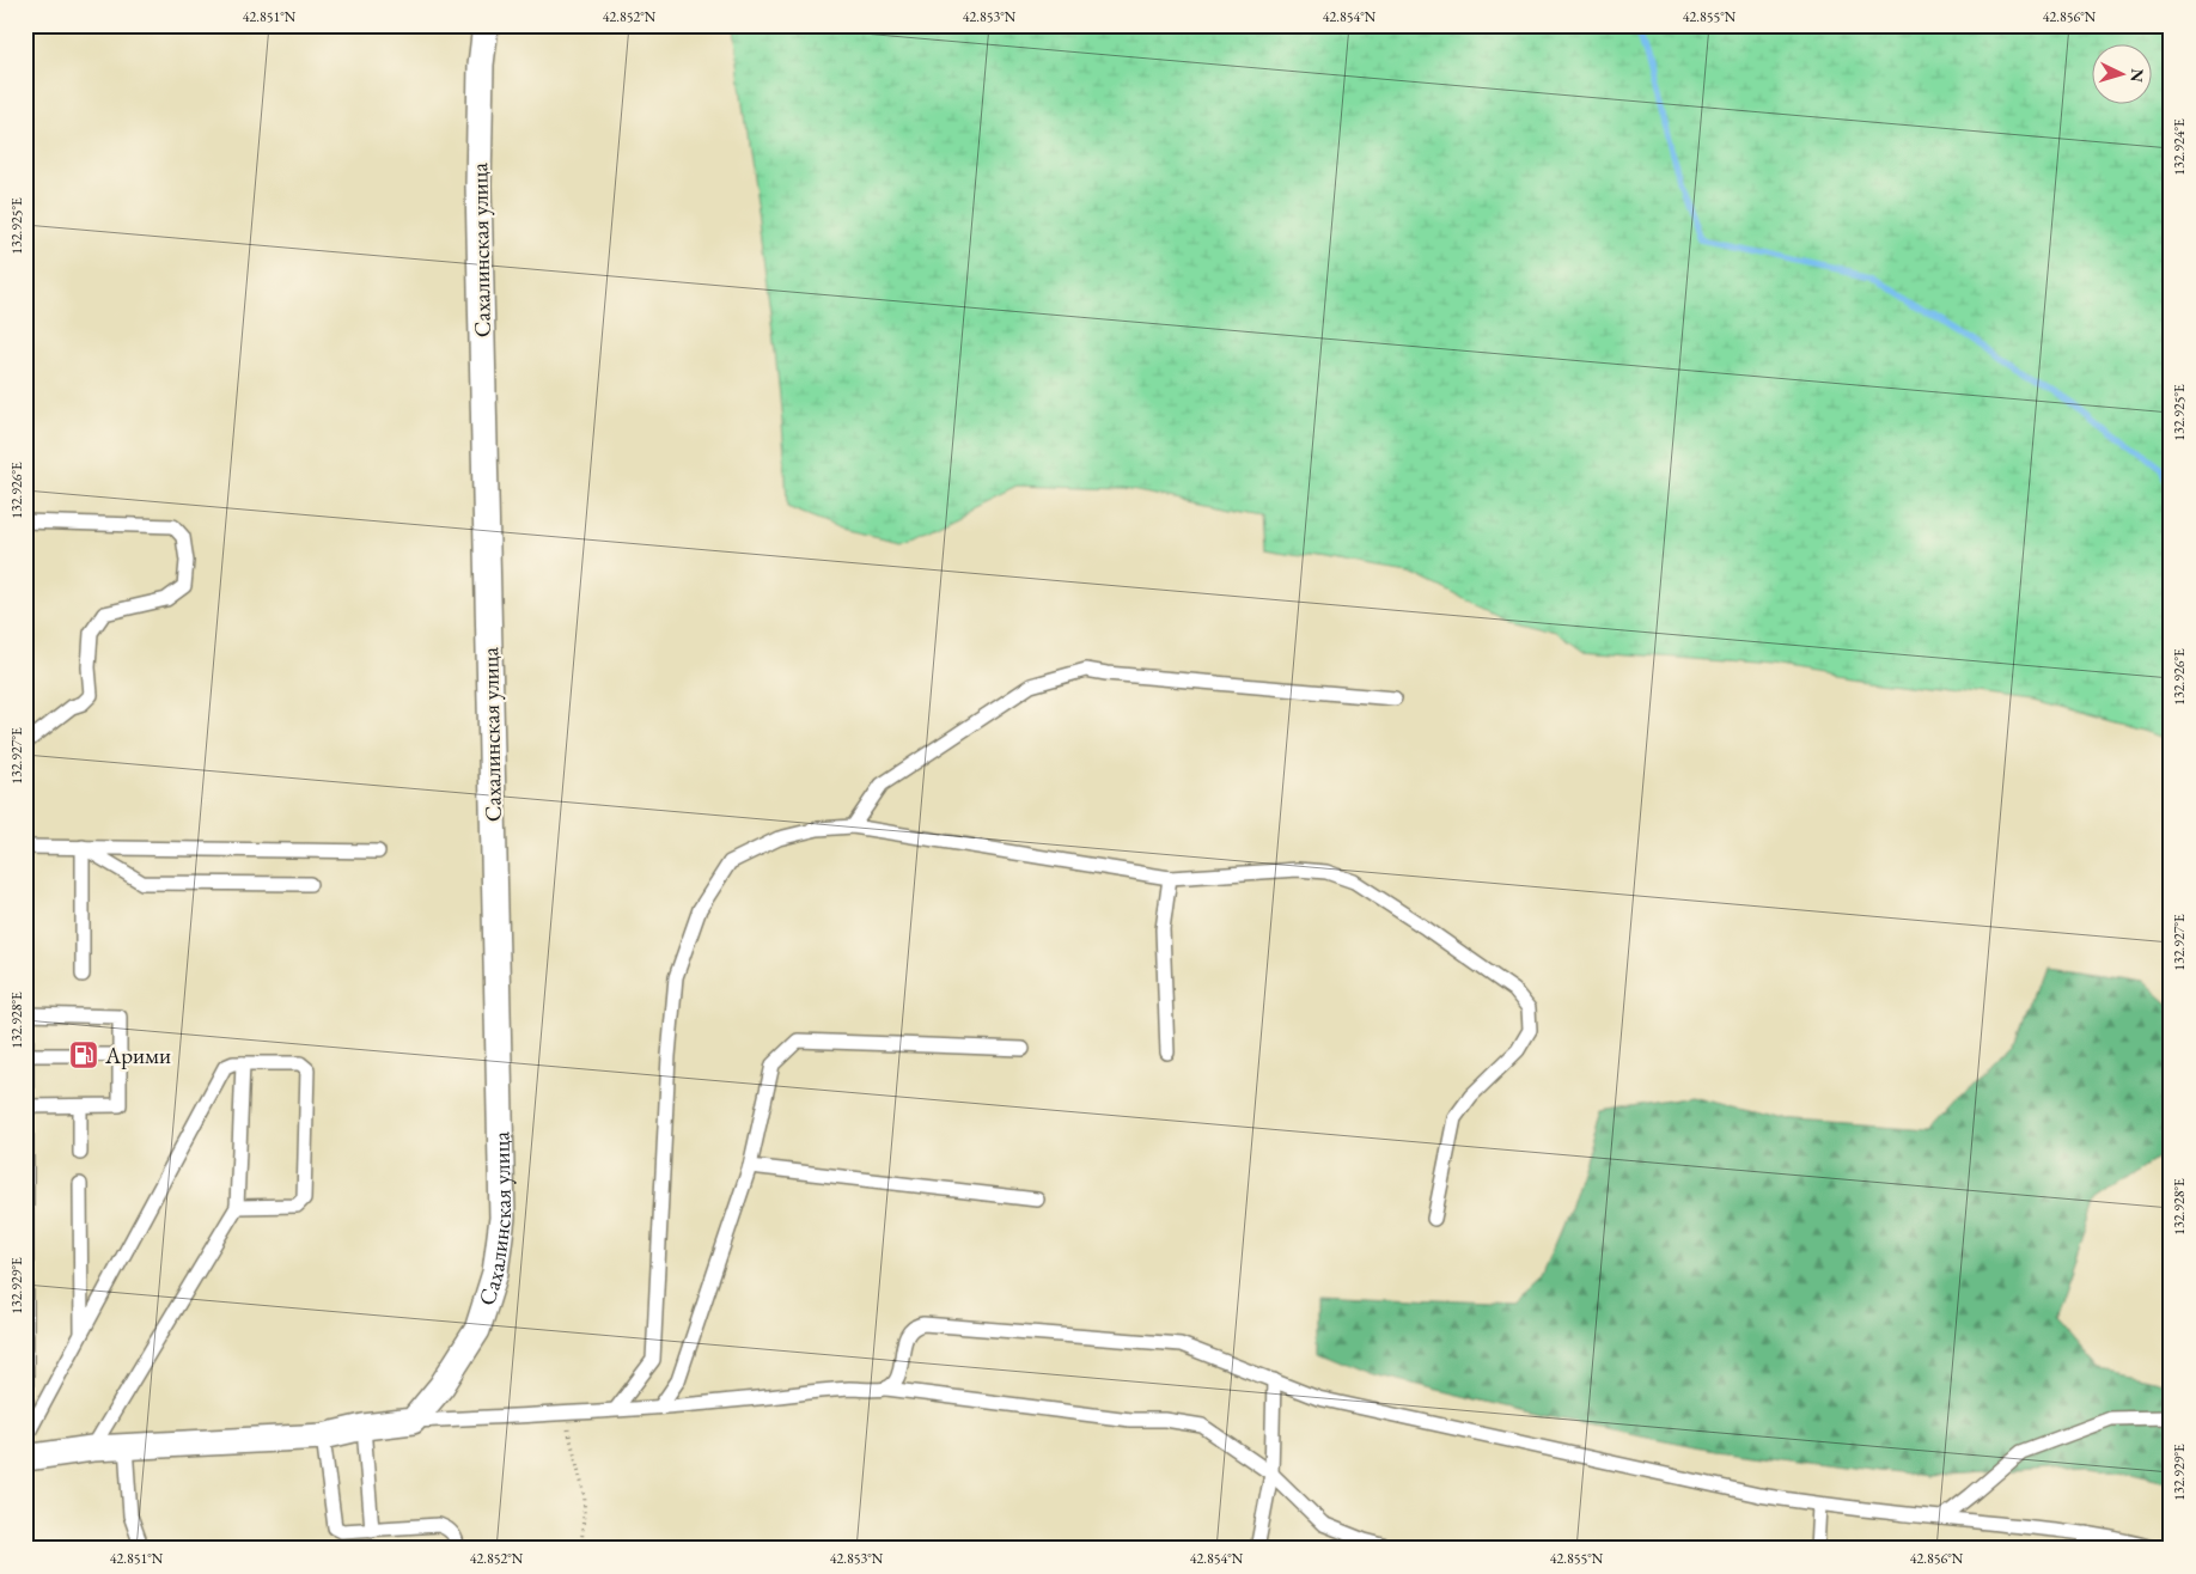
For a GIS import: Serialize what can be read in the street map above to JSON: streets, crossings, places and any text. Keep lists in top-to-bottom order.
{
  "streets": {
    "street": ["Сахалинская улица"]
  },
  "places": {
    "fuel station": ["Арими"]
  },
  "north": "right",
  "coordinates": [
    "42.851°N",
    "42.852°N",
    "42.853°N",
    "42.854°N",
    "42.855°N",
    "42.856°N",
    "132.924°E",
    "132.925°E",
    "132.926°E",
    "132.927°E",
    "132.928°E",
    "132.929°E"
  ]
}
